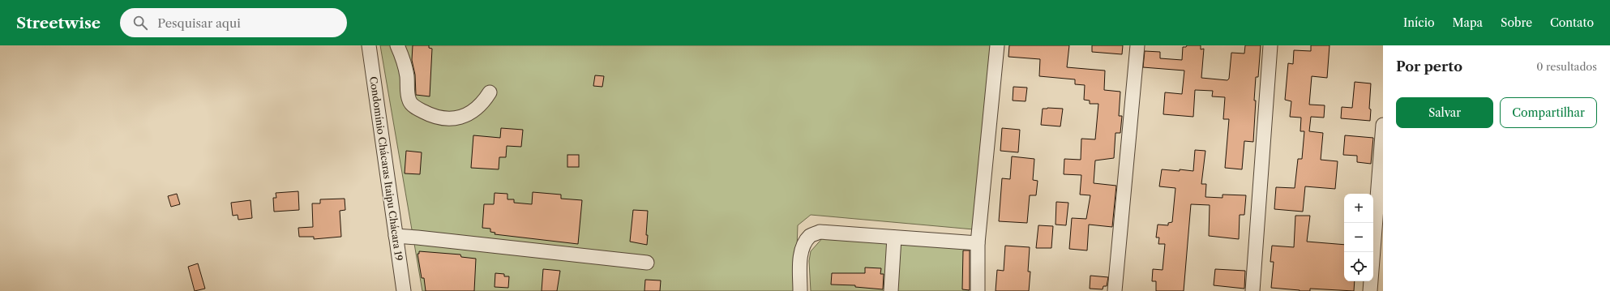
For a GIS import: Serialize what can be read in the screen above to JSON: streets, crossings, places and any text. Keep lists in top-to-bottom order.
{
  "streets": {
    "street": ["Condomínio Chácaras Itaipu Chácara 19"]
  },
  "page": {
    "header": "Streetwise",
    "search": "Pesquisar aqui",
    "nav": [
      "Início",
      "Mapa",
      "Sobre",
      "Contato"
    ],
    "heading": ["Por perto", "0 resultados"],
    "buttons": ["Salvar", "Compartilhar"],
    "map_buttons": ["+", "−"]
  }
}
